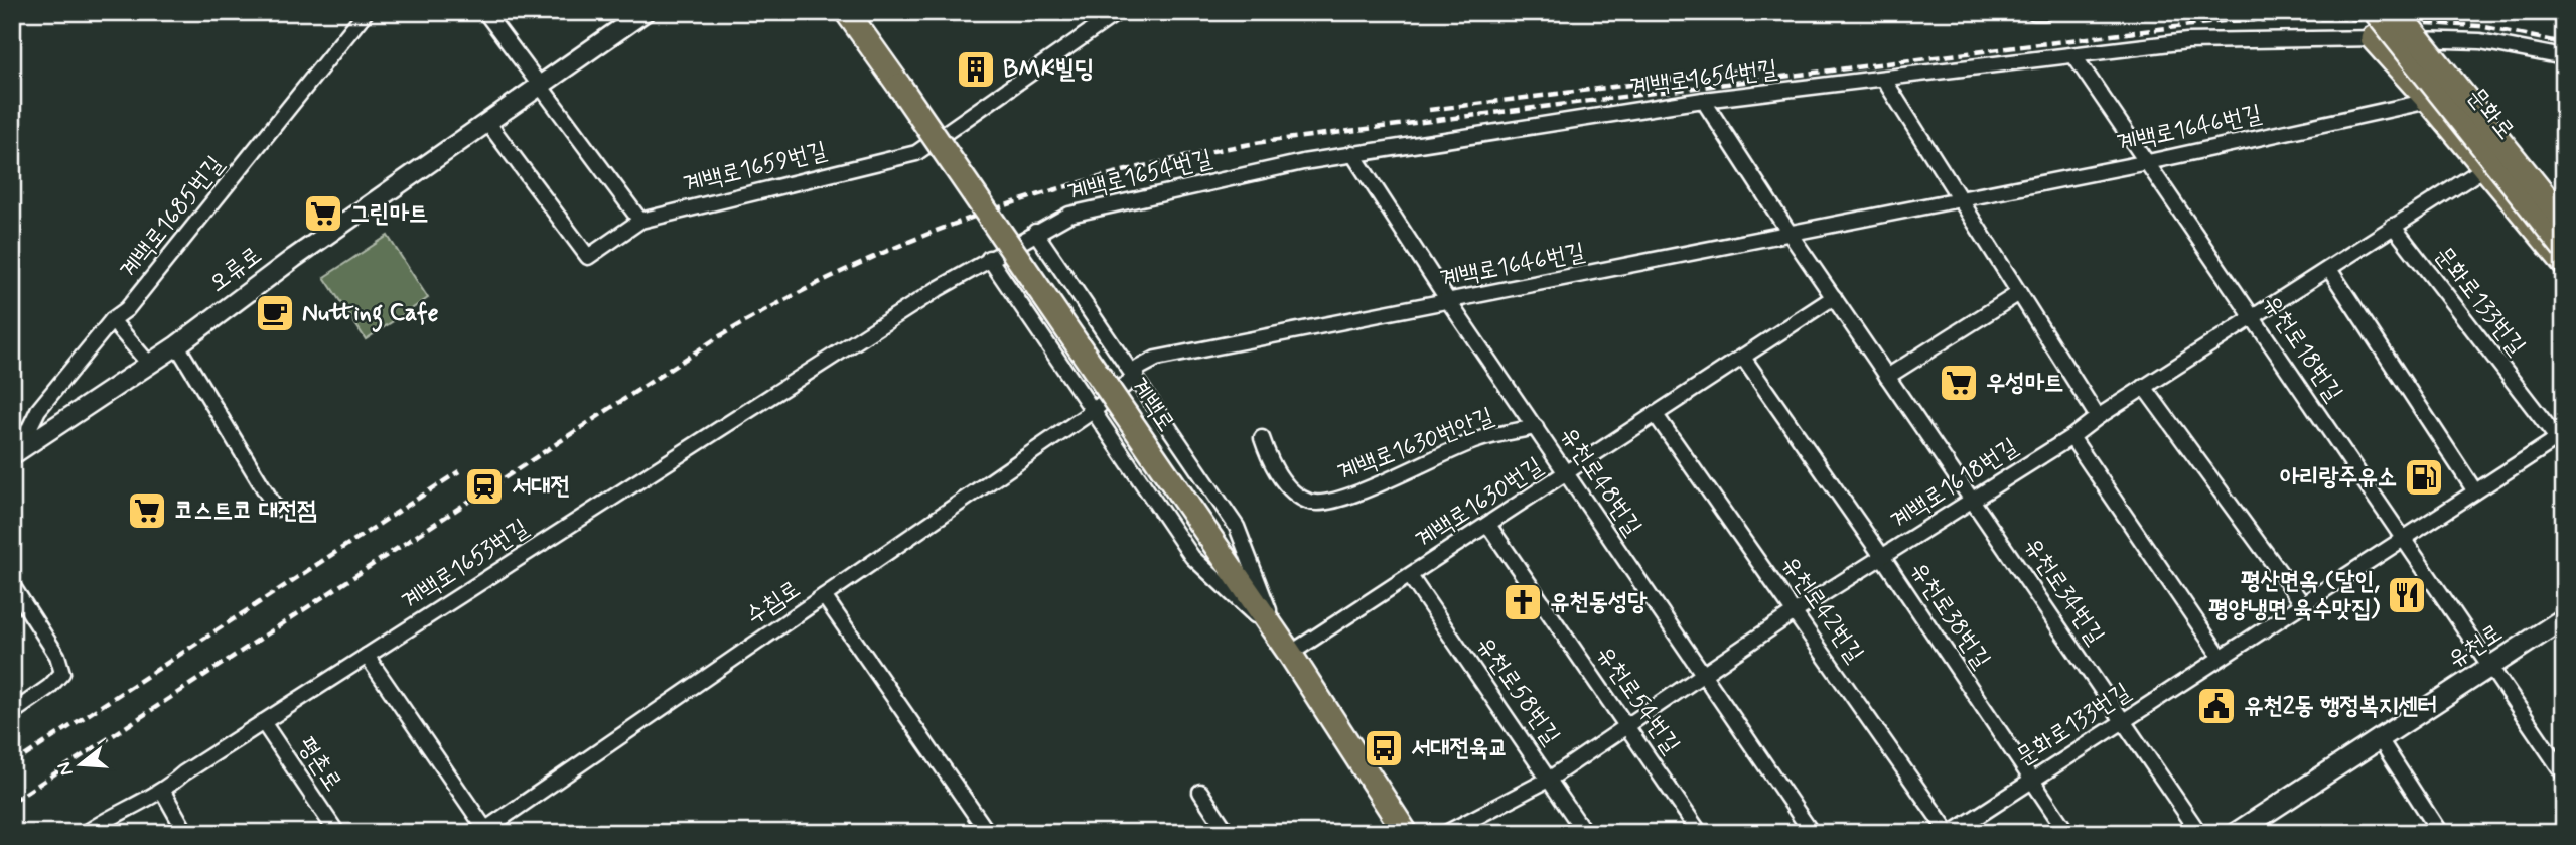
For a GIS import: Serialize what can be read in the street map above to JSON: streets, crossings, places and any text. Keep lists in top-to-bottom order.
{
  "streets": {
    "main road": ["문화로", "계백로", "유천로"],
    "street": [
      "계백로1654번길",
      "계백로1646번길",
      "계백로1659번길",
      "계백로1685번길",
      "오류로",
      "문화로133번길",
      "유천로18번길",
      "계백로1630번안길",
      "유천로48번길",
      "계백로1618번길",
      "계백로1630번길",
      "계백로1653번길",
      "유천로34번길",
      "수침로",
      "유천로42번길",
      "유천로38번길",
      "유천로58번길",
      "유천로54번길",
      "평촌로"
    ]
  },
  "crossings": [
    ["계백로1654번길", "유천로18번길"],
    ["계백로1654번길", "유천로48번길"],
    ["계백로1654번길", "계백로1653번길"],
    ["계백로1654번길", "유천로34번길"],
    ["계백로1646번길", "유천로18번길"],
    ["계백로1646번길", "유천로48번길"],
    ["계백로1646번길", "유천로34번길"],
    ["계백로1646번길", "수침로"],
    ["계백로1659번길", "오류로"],
    ["계백로1685번길", "오류로"],
    ["문화로133번길", "유천로18번길"],
    ["문화로133번길", "계백로1618번길"],
    ["문화로133번길", "유천로34번길"],
    ["문화로133번길", "유천로42번길"],
    ["문화로133번길", "유천로38번길"],
    ["유천로18번길", "계백로1618번길"],
    ["유천로18번길", "유천로"],
    ["계백로", "계백로1630번길"],
    ["계백로1630번안길", "유천로48번길"],
    ["유천로48번길", "계백로1618번길"],
    ["유천로48번길", "계백로1630번길"],
    ["계백로1618번길", "유천로34번길"],
    ["계백로1618번길", "유천로42번길"],
    ["계백로1618번길", "유천로38번길"],
    ["계백로1618번길", "유천로58번길"],
    ["계백로1618번길", "유천로54번길"],
    ["계백로1630번길", "유천로34번길"],
    ["계백로1630번길", "유천로42번길"],
    ["계백로1630번길", "유천로38번길"],
    ["계백로1630번길", "유천로58번길"],
    ["계백로1630번길", "유천로54번길"],
    ["계백로1653번길", "평촌로"]
  ],
  "places": {
    "building": ["BMK빌딩"],
    "supermarket": ["그린마트", "우성마트", "코스트코 대전점"],
    "cafe": ["Nutting Cafe"],
    "fuel station": ["아리랑주유소"],
    "station": ["서대전"],
    "restaurant": ["평산면옥 (달인, 평양냉면 육수맛집)"],
    "church": ["유천동성당"],
    "public building": ["유천2동 행정복지센터"],
    "bus stop": ["서대전육교"]
  },
  "north": "left"
}
